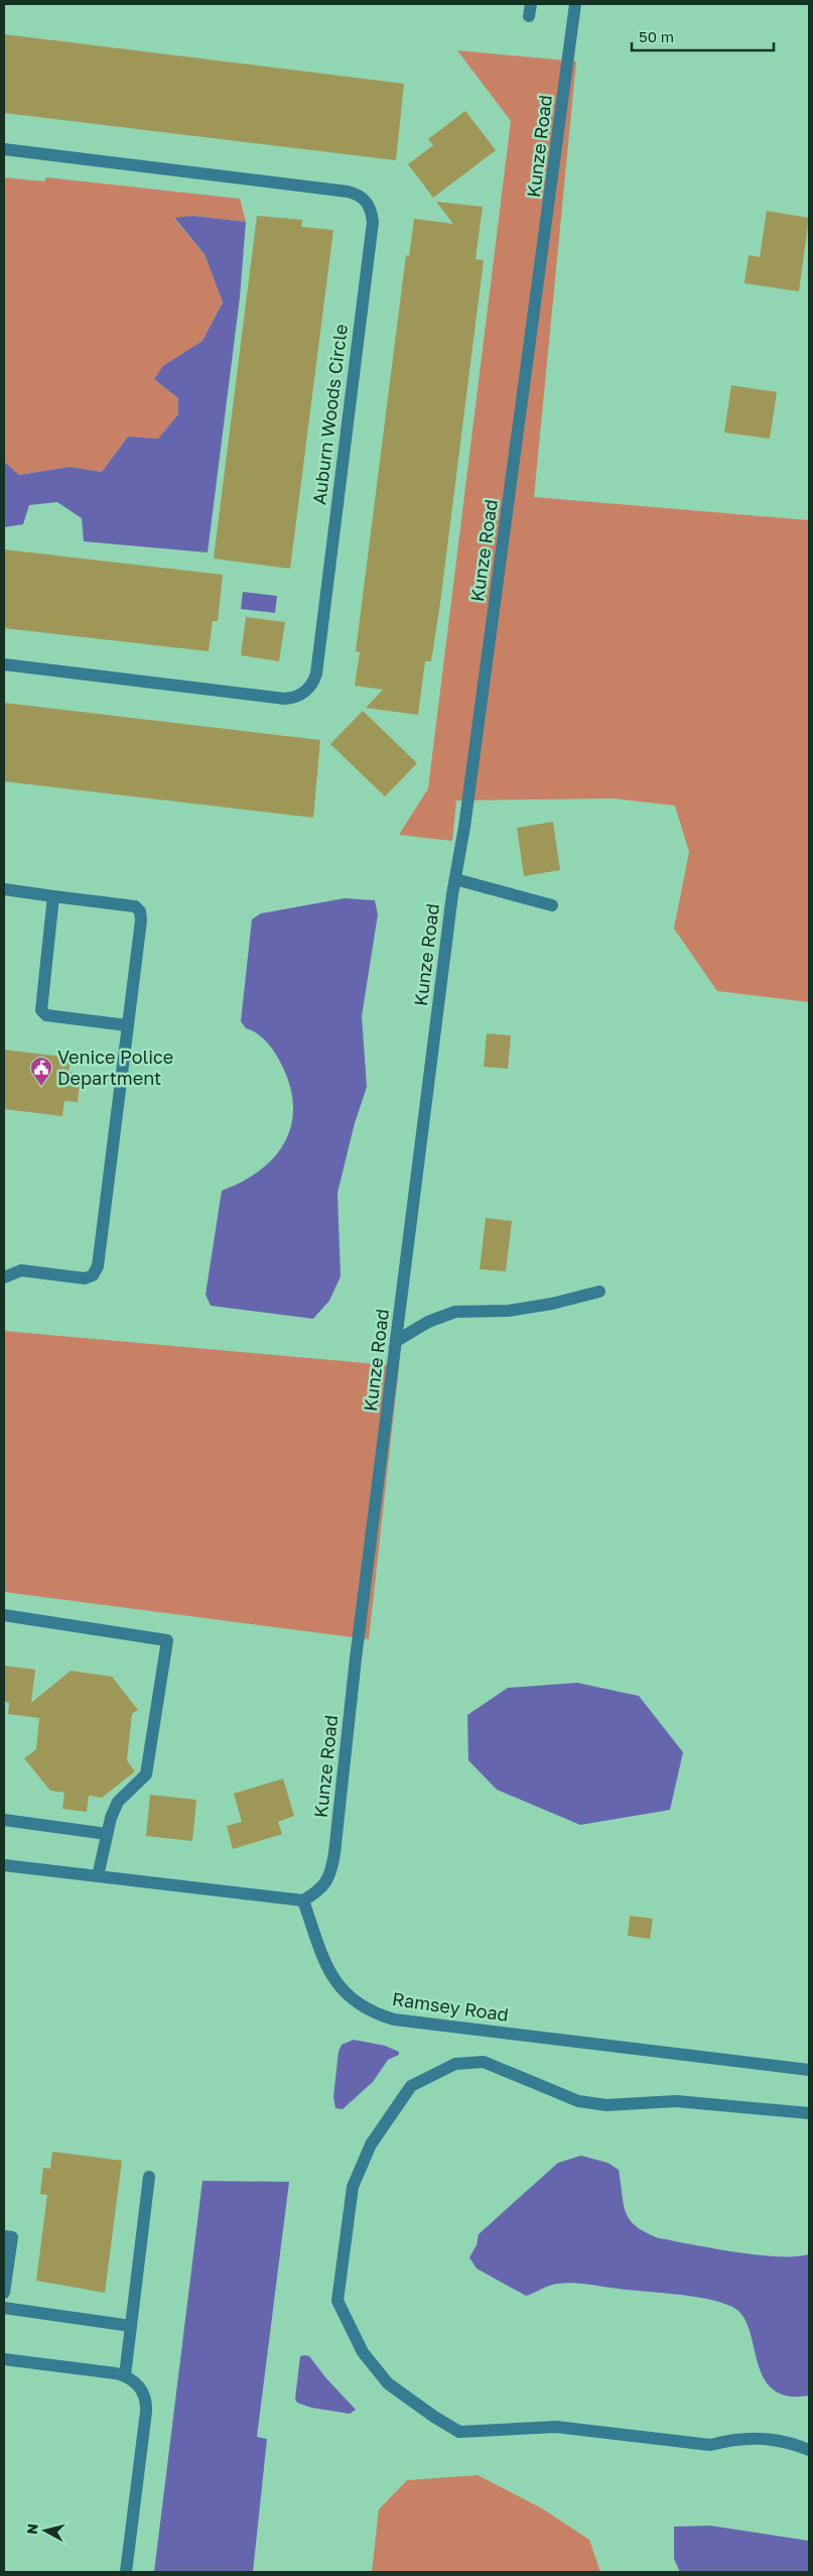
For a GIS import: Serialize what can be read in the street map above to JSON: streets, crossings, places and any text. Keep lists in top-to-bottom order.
{
  "streets": {
    "street": ["Kunze Road", "Auburn Woods Circle", "Ramsey Road"]
  },
  "crossings": [
    ["Kunze Road", "Ramsey Road"]
  ],
  "places": {
    "public building": ["Venice Police Department"]
  },
  "scale_bar": "50 m",
  "north": "left"
}
